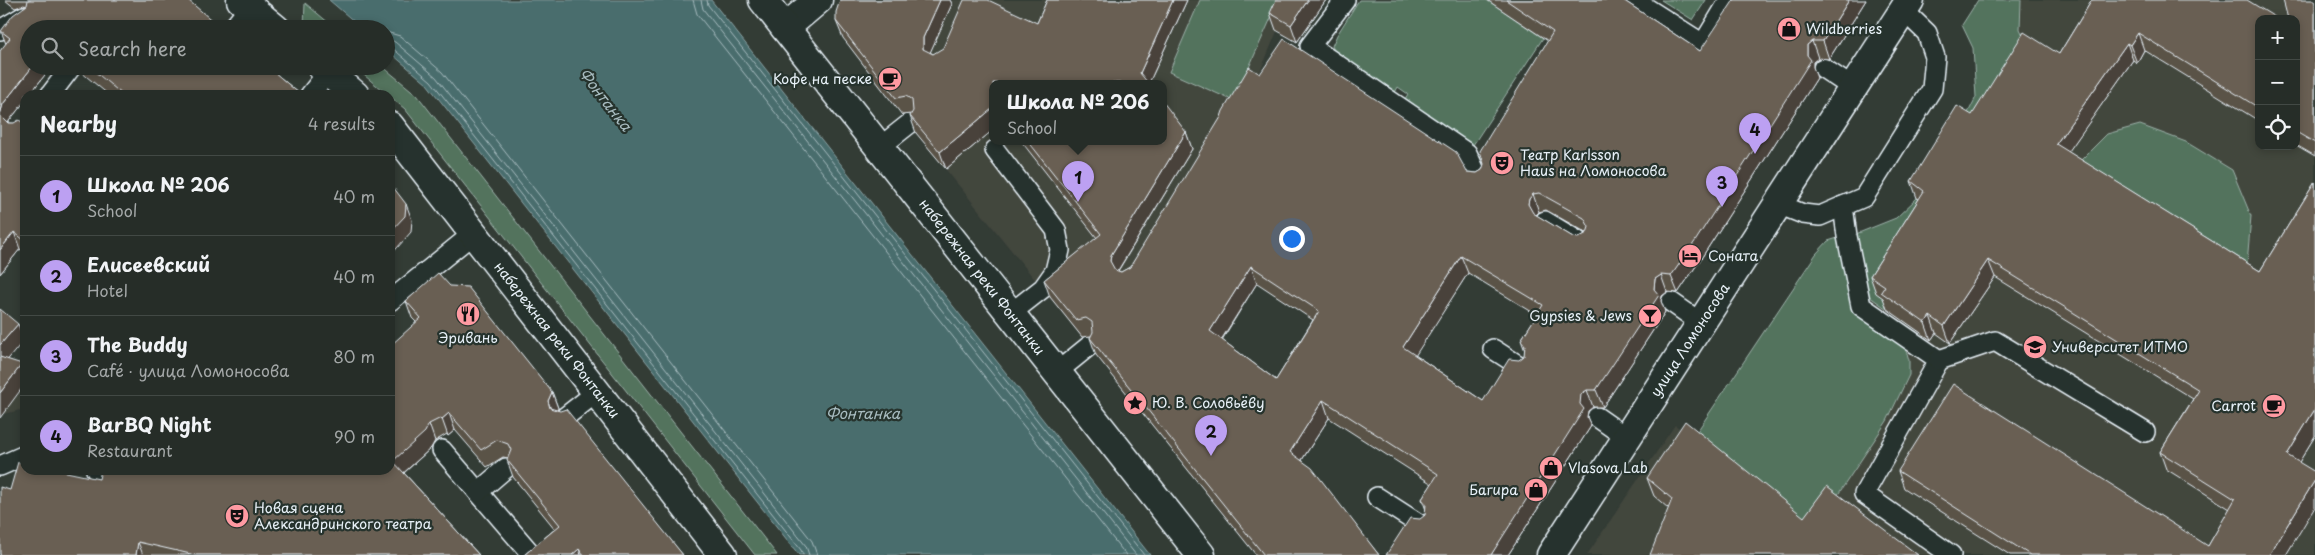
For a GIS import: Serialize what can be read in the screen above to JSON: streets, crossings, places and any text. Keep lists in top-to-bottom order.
{
  "streets": {
    "main road": ["набережная реки Фонтанки", "улица Ломоносова"]
  },
  "water": ["Фонтанка"],
  "places": {
    "shop": ["Wildberries", "Vlasova Lab", "Багира"],
    "cafe": ["Кофе на песке", "Carrot"],
    "theatre": ["Театр Karlsson Haus на Ломоносова", "Новая сцена Александринского театра"],
    "hotel": ["Соната"],
    "restaurant": ["Эривань"],
    "bar": ["Gypsies & Jews"],
    "school or university": ["Университет ИТМО"],
    "place": ["Ю. В. Соловьёву"]
  },
  "page": {
    "map_buttons": ["+", "−"],
    "search": "Search here",
    "popup": ["Школа № 206", "School"],
    "heading": ["Nearby", "4 results"],
    "pins": [
      "4",
      "1",
      "3",
      "2"
    ],
    "list": [
      {
        "mark": "1",
        "name": "Школа № 206",
        "note": "School",
        "value": "40 m"
      },
      {
        "mark": "2",
        "name": "Елисеевский",
        "note": "Hotel",
        "value": "40 m"
      },
      {
        "mark": "3",
        "name": "The Buddy",
        "note": "Café · улица Ломоносова",
        "value": "80 m"
      },
      {
        "mark": "4",
        "name": "BarBQ Night",
        "note": "Restaurant",
        "value": "90 m"
      }
    ]
  }
}
